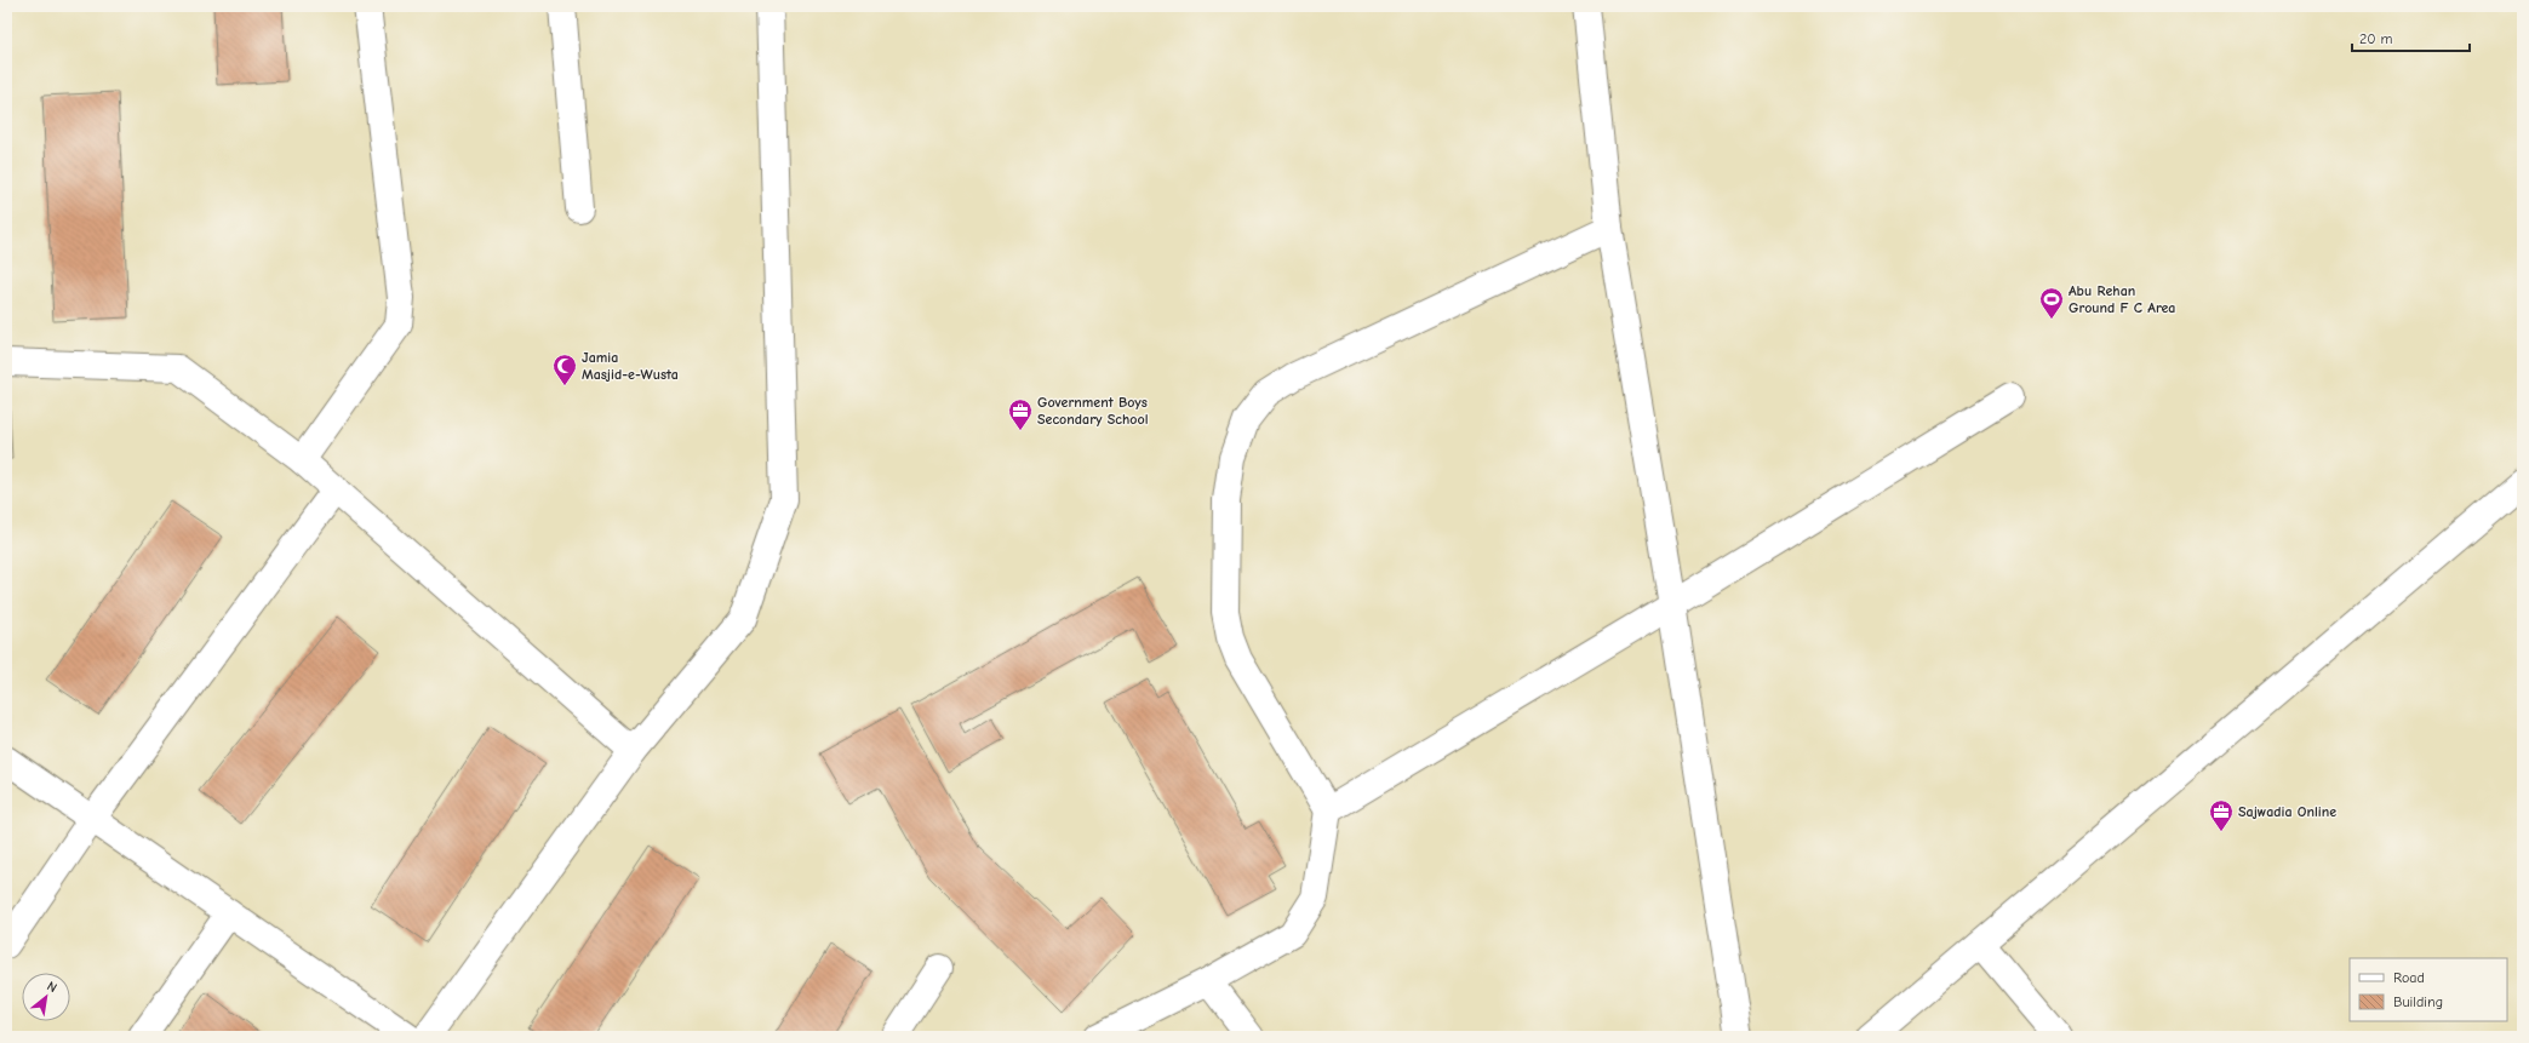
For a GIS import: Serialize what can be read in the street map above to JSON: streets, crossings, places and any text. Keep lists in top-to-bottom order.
{
  "places": {
    "sports": ["Abu Rehan Ground F C Area"],
    "mosque": ["Jamia Masjid-e-Wusta"],
    "office": ["Government Boys Secondary School", "Sajwadia Online"]
  },
  "legend": ["Road", "Building"],
  "scale_bar": "20 m",
  "north": "top right"
}
